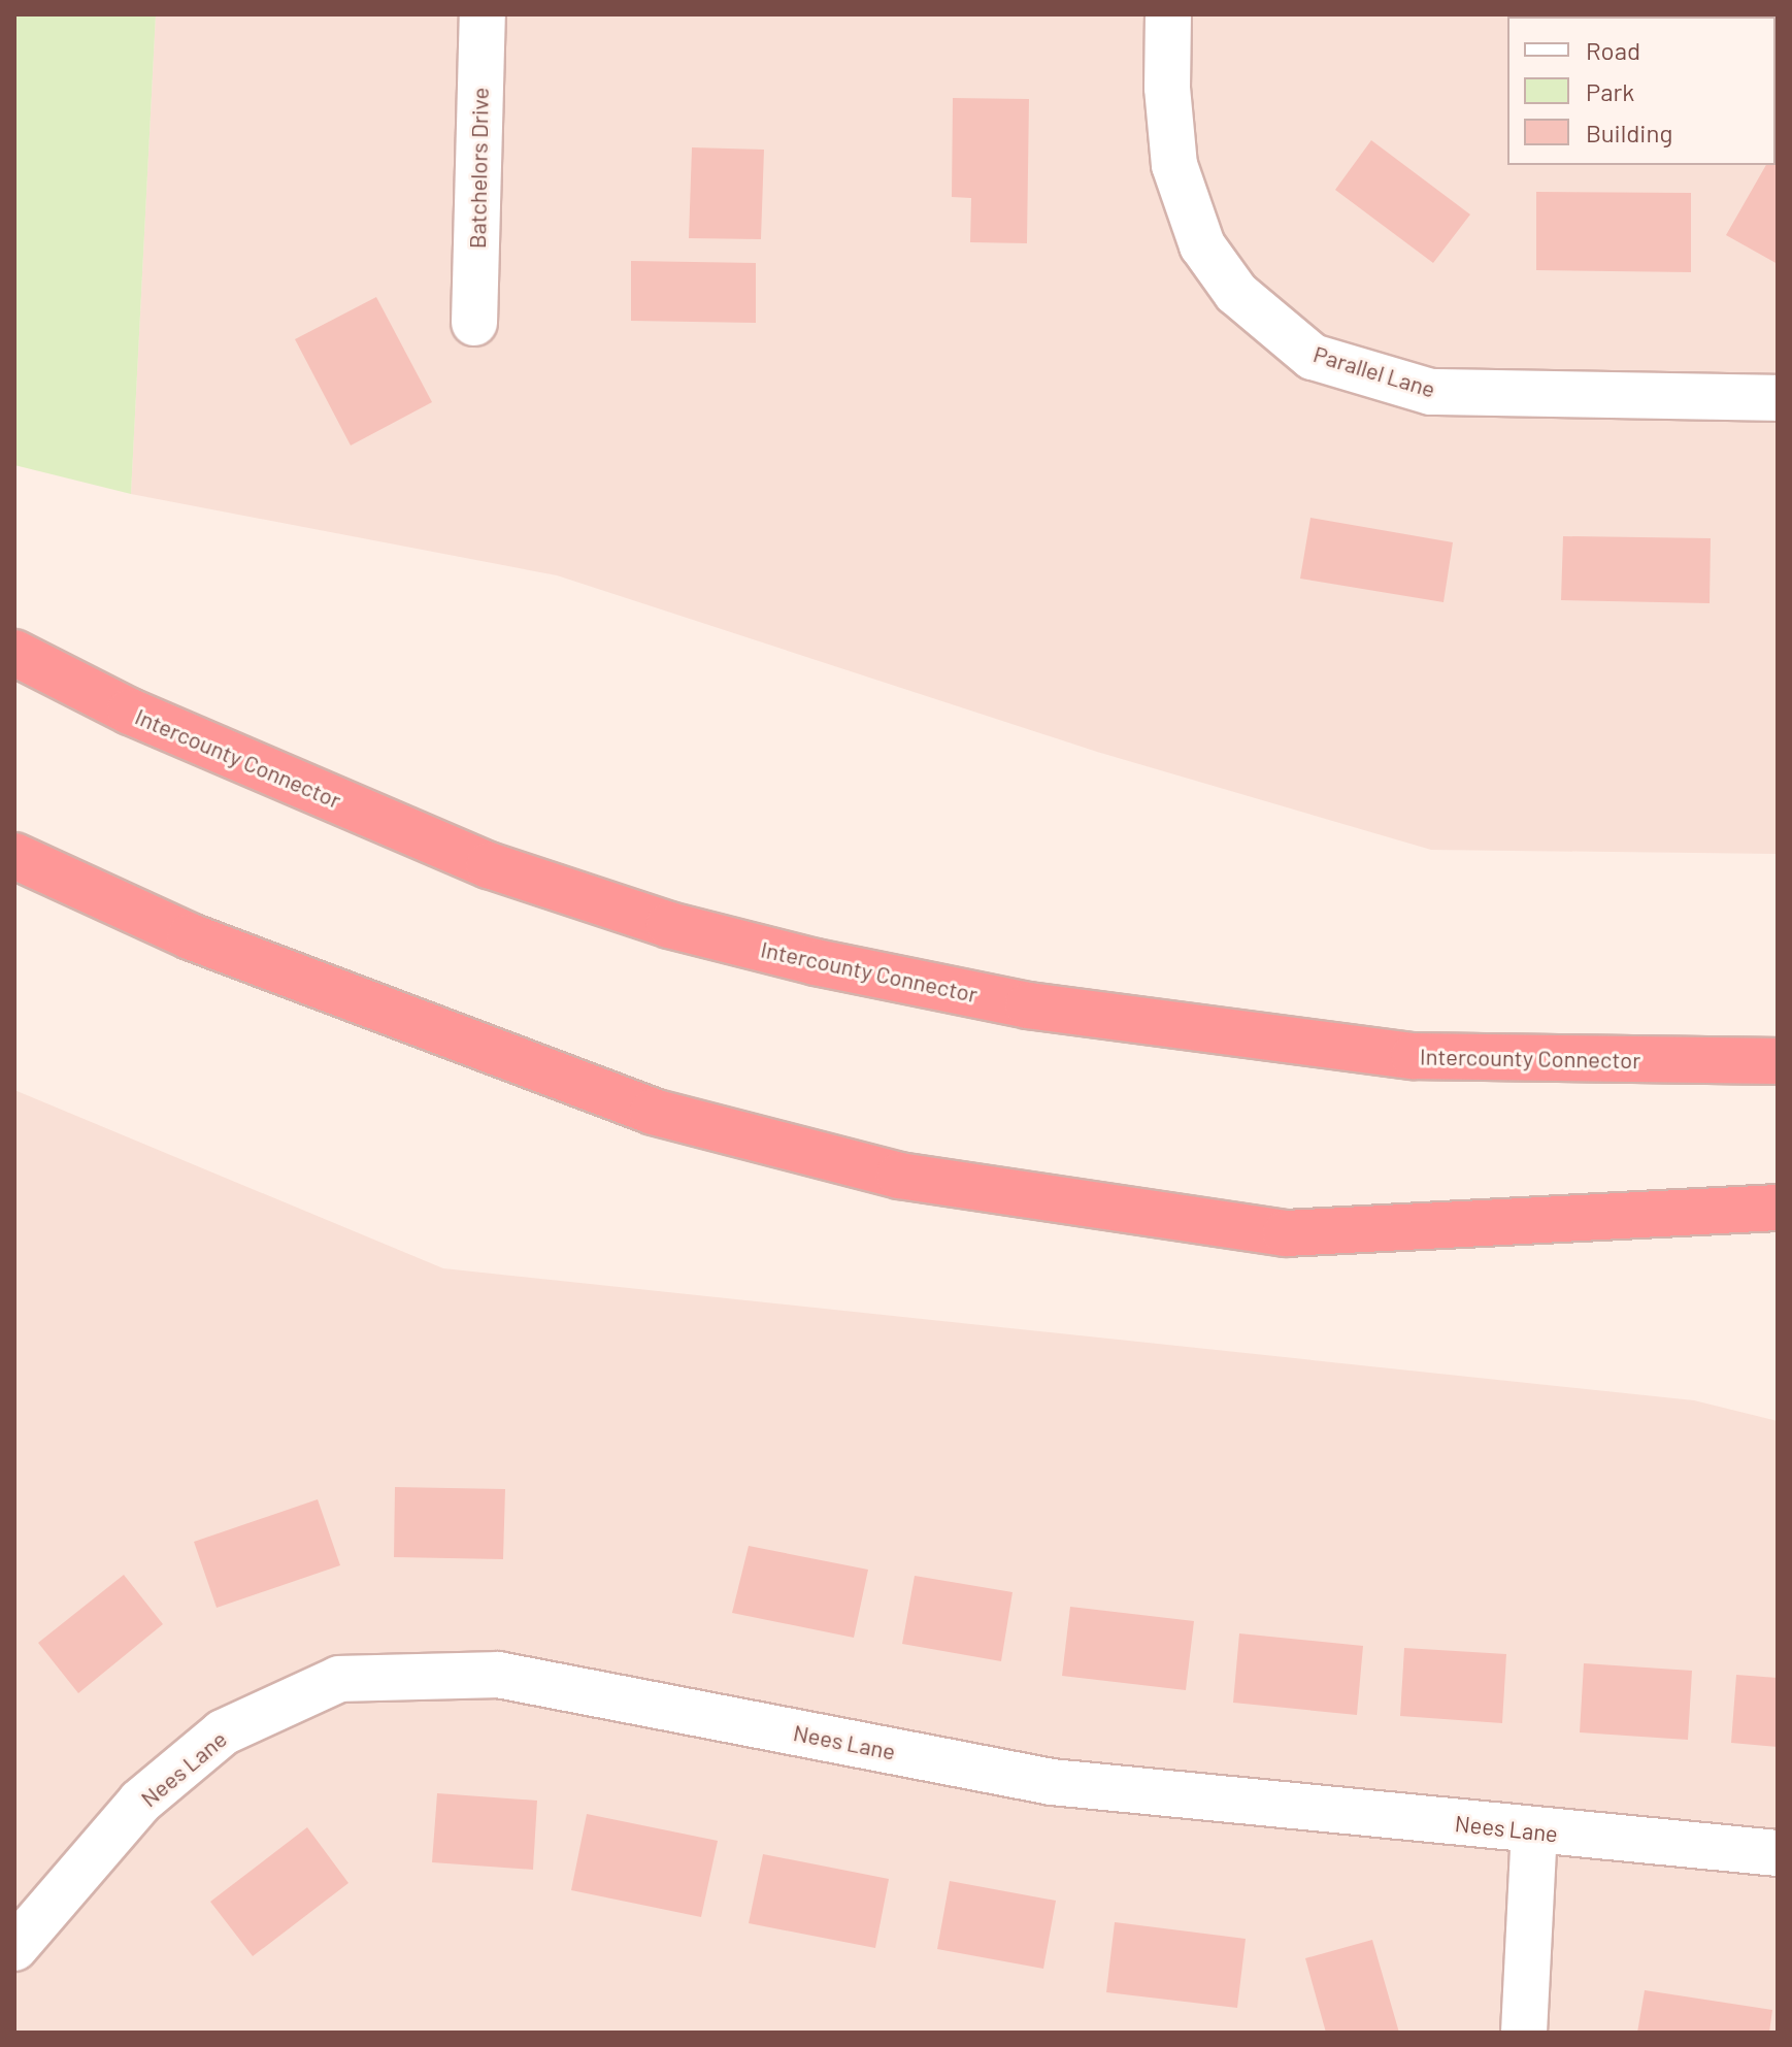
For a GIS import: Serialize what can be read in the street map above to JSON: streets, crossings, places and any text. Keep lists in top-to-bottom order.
{
  "streets": {
    "highway": ["Intercounty Connector"],
    "street": ["Batchelors Drive", "Parallel Lane", "Nees Lane"]
  },
  "legend": ["Road", "Park", "Building"]
}
